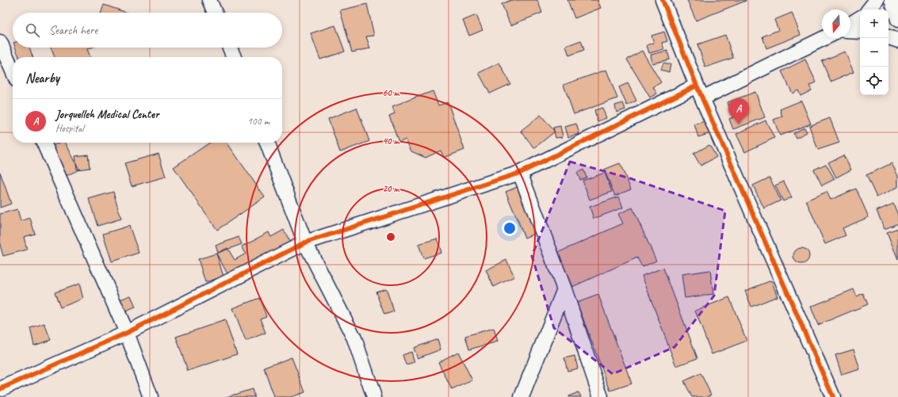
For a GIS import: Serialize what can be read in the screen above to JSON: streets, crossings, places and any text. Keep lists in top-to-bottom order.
{
  "north": "bottom",
  "page": {
    "map_buttons": ["+", "−"],
    "search": "Search here",
    "heading": "Nearby",
    "pins": "A",
    "list": [
      {
        "mark": "A",
        "name": "Jorquelleh Medical Center",
        "note": "Hospital",
        "value": "100 m"
      }
    ]
  },
  "rings": ["60 m", "40 m", "20 m"]
}
